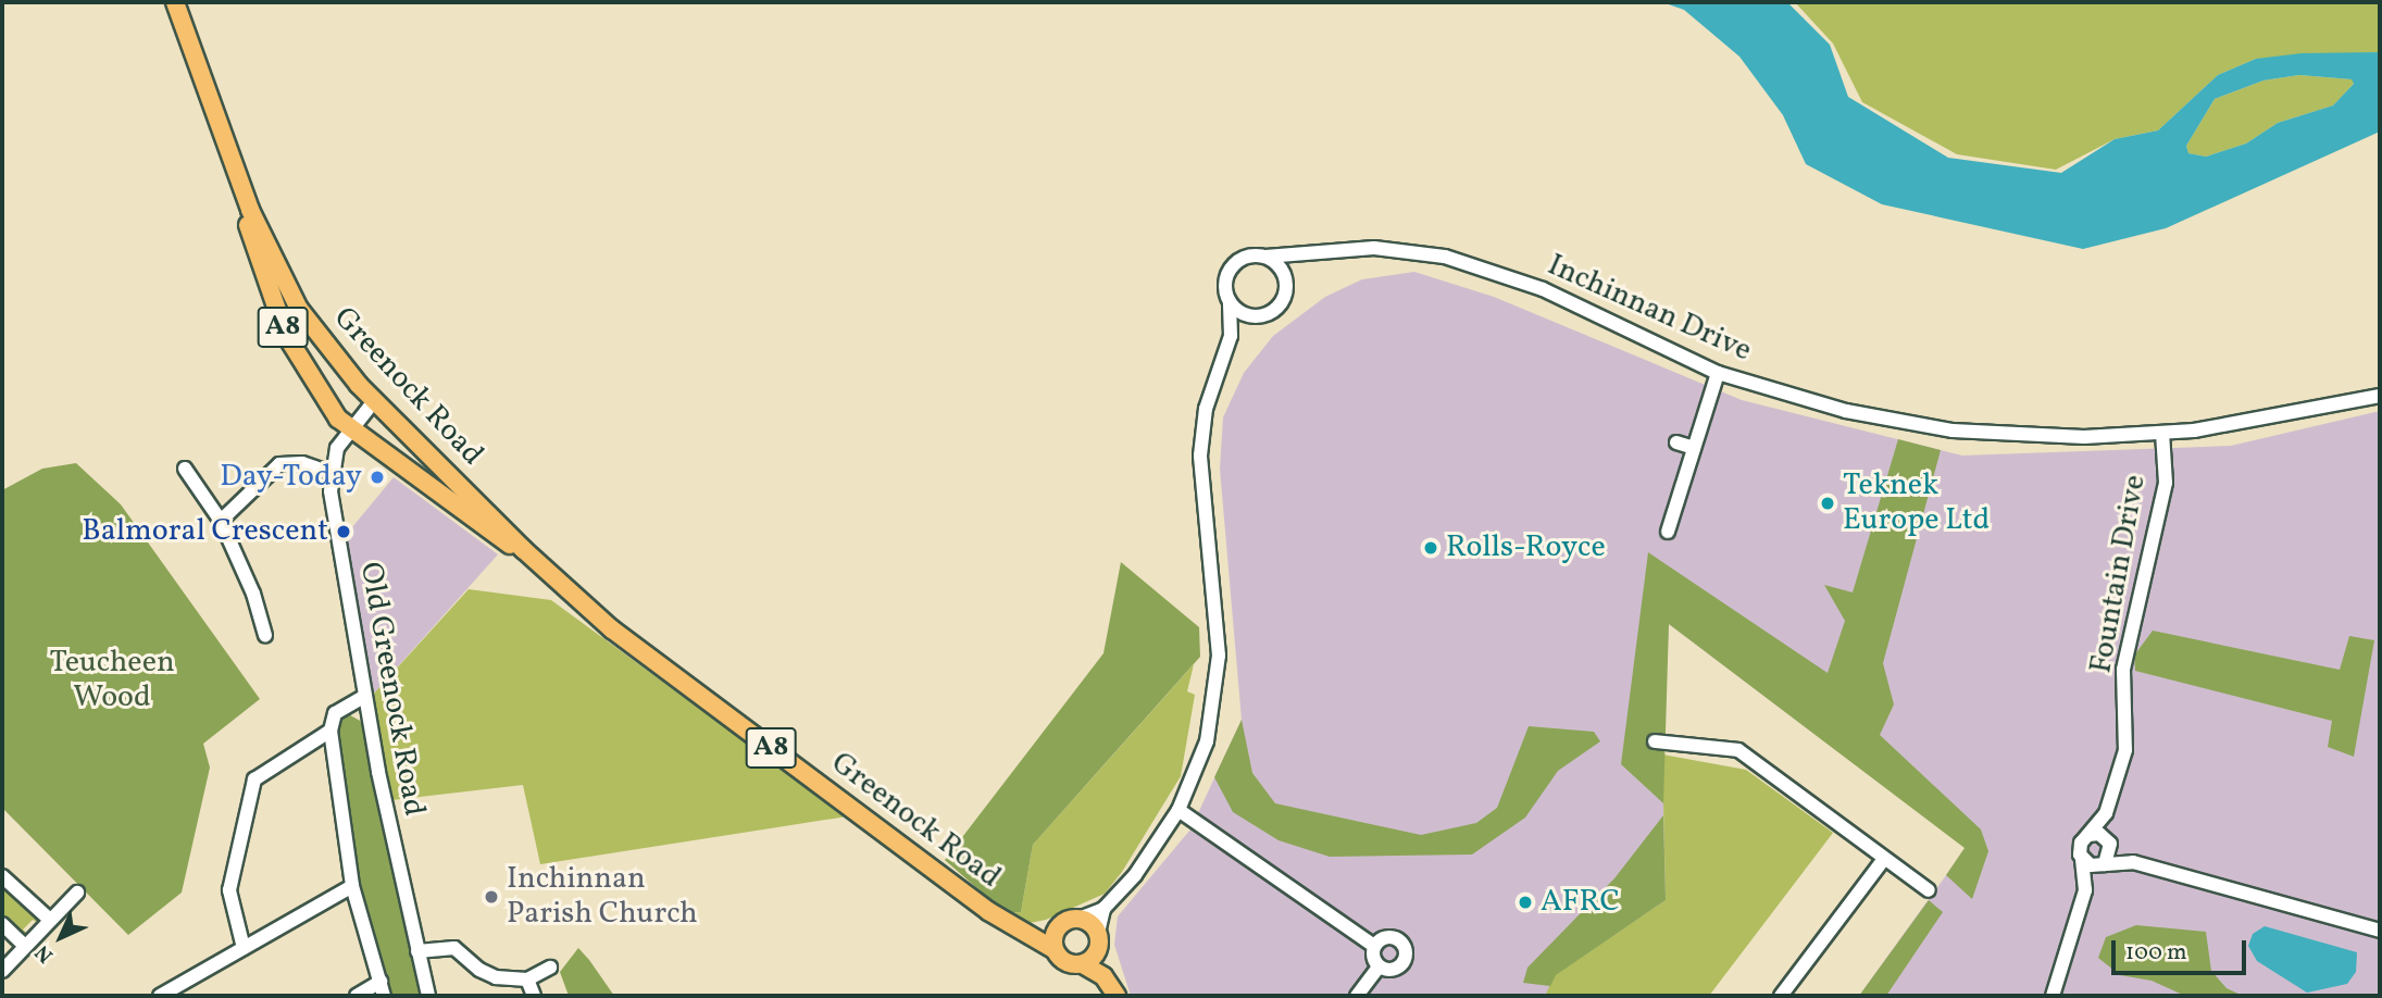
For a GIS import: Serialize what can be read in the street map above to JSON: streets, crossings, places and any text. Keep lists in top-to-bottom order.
{
  "streets": {
    "main road": ["A8", "Greenock Road"],
    "street": ["Inchinnan Drive", "Fountain Drive", "Old Greenock Road"]
  },
  "crossings": [
    ["Inchinnan Drive", "Fountain Drive"],
    ["A8", "Greenock Road"],
    ["Greenock Road", "Old Greenock Road"]
  ],
  "parks": ["Teucheen Wood"],
  "places": [
    "Day-Today",
    "Teknek Europe Ltd",
    "Balmoral Crescent",
    "Rolls-Royce",
    "Inchinnan Parish Church",
    "AFRC"
  ],
  "scale_bar": "100 m",
  "north": "bottom left"
}
